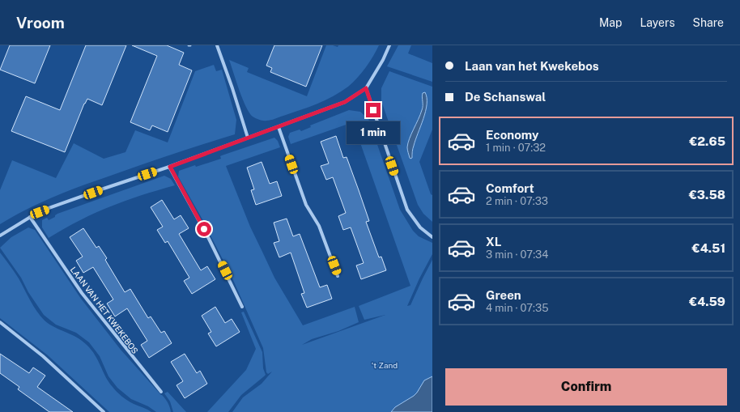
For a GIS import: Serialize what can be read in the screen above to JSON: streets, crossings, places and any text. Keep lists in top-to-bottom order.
{
  "streets": {
    "street": ["LAAN VAN HET KWEKEBOS"]
  },
  "parks": ["'t Zand"],
  "page": {
    "header": "Vroom",
    "nav": ["Map", "Layers", "Share"],
    "banner": ["Laan van het Kwekebos", "De Schanswal"],
    "list": [
      {
        "name": "Economy",
        "note": "1 min · 07:32",
        "value": "€2.65"
      },
      {
        "name": "Comfort",
        "note": "2 min · 07:33",
        "value": "€3.58"
      },
      {
        "name": "XL",
        "note": "3 min · 07:34",
        "value": "€4.51"
      },
      {
        "name": "Green",
        "note": "4 min · 07:35",
        "value": "€4.59"
      }
    ],
    "bubble": "1 min",
    "buttons": "Confirm"
  }
}
